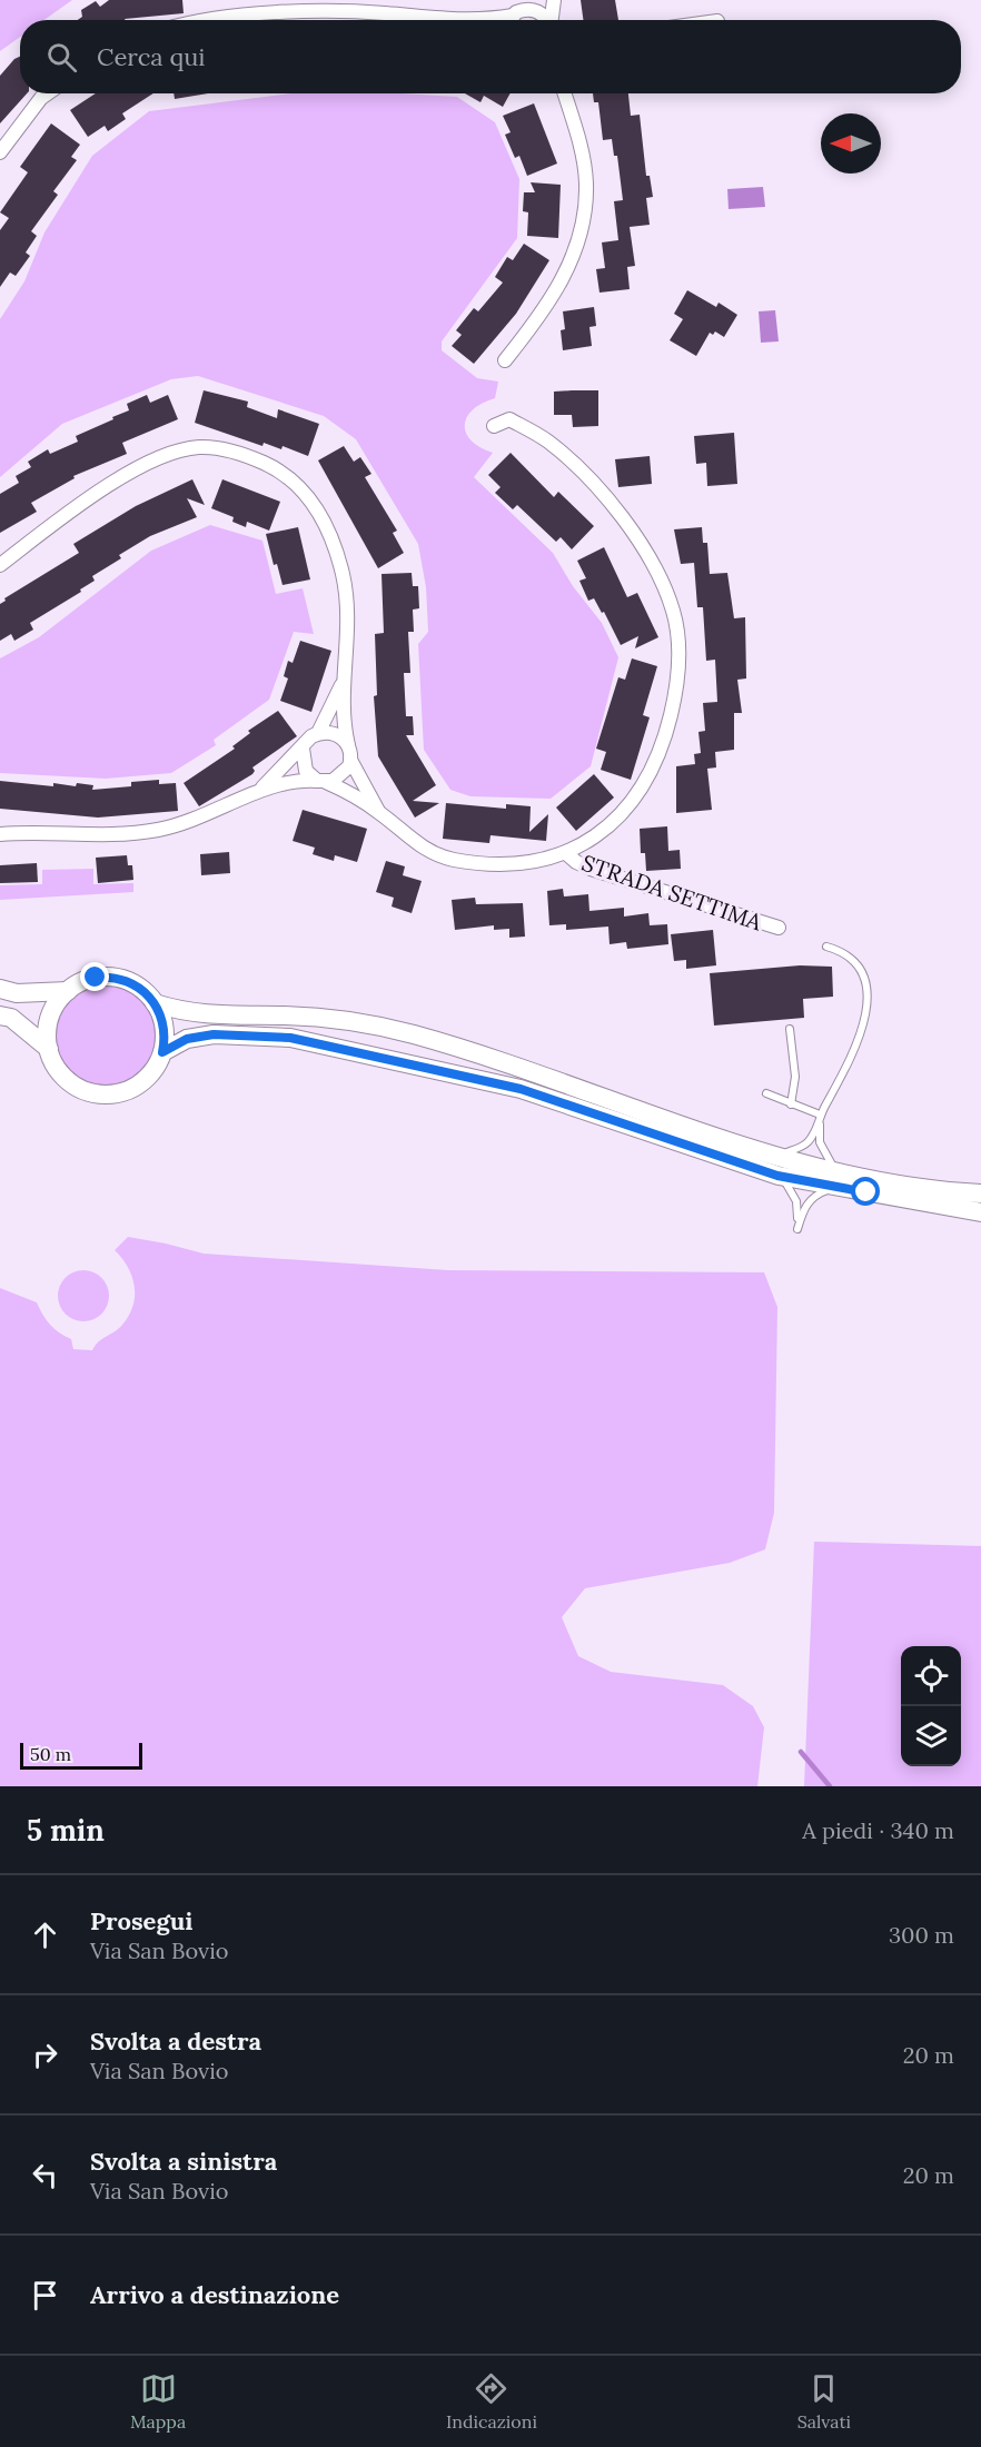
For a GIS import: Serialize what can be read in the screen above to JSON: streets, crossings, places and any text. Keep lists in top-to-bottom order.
{
  "streets": {
    "street": ["STRADA SETTIMA"]
  },
  "scale_bar": "50 m",
  "north": "left",
  "page": {
    "search": "Cerca qui",
    "scale": "50 m",
    "heading": ["5 min", "A piedi · 340 m"],
    "list": [
      ["Prosegui", "Via San Bovio", "300 m"],
      ["Svolta a destra", "Via San Bovio", "20 m"],
      ["Svolta a sinistra", "Via San Bovio", "20 m"],
      "Arrivo a destinazione"
    ],
    "nav": ["Mappa", "Indicazioni", "Salvati"]
  }
}
